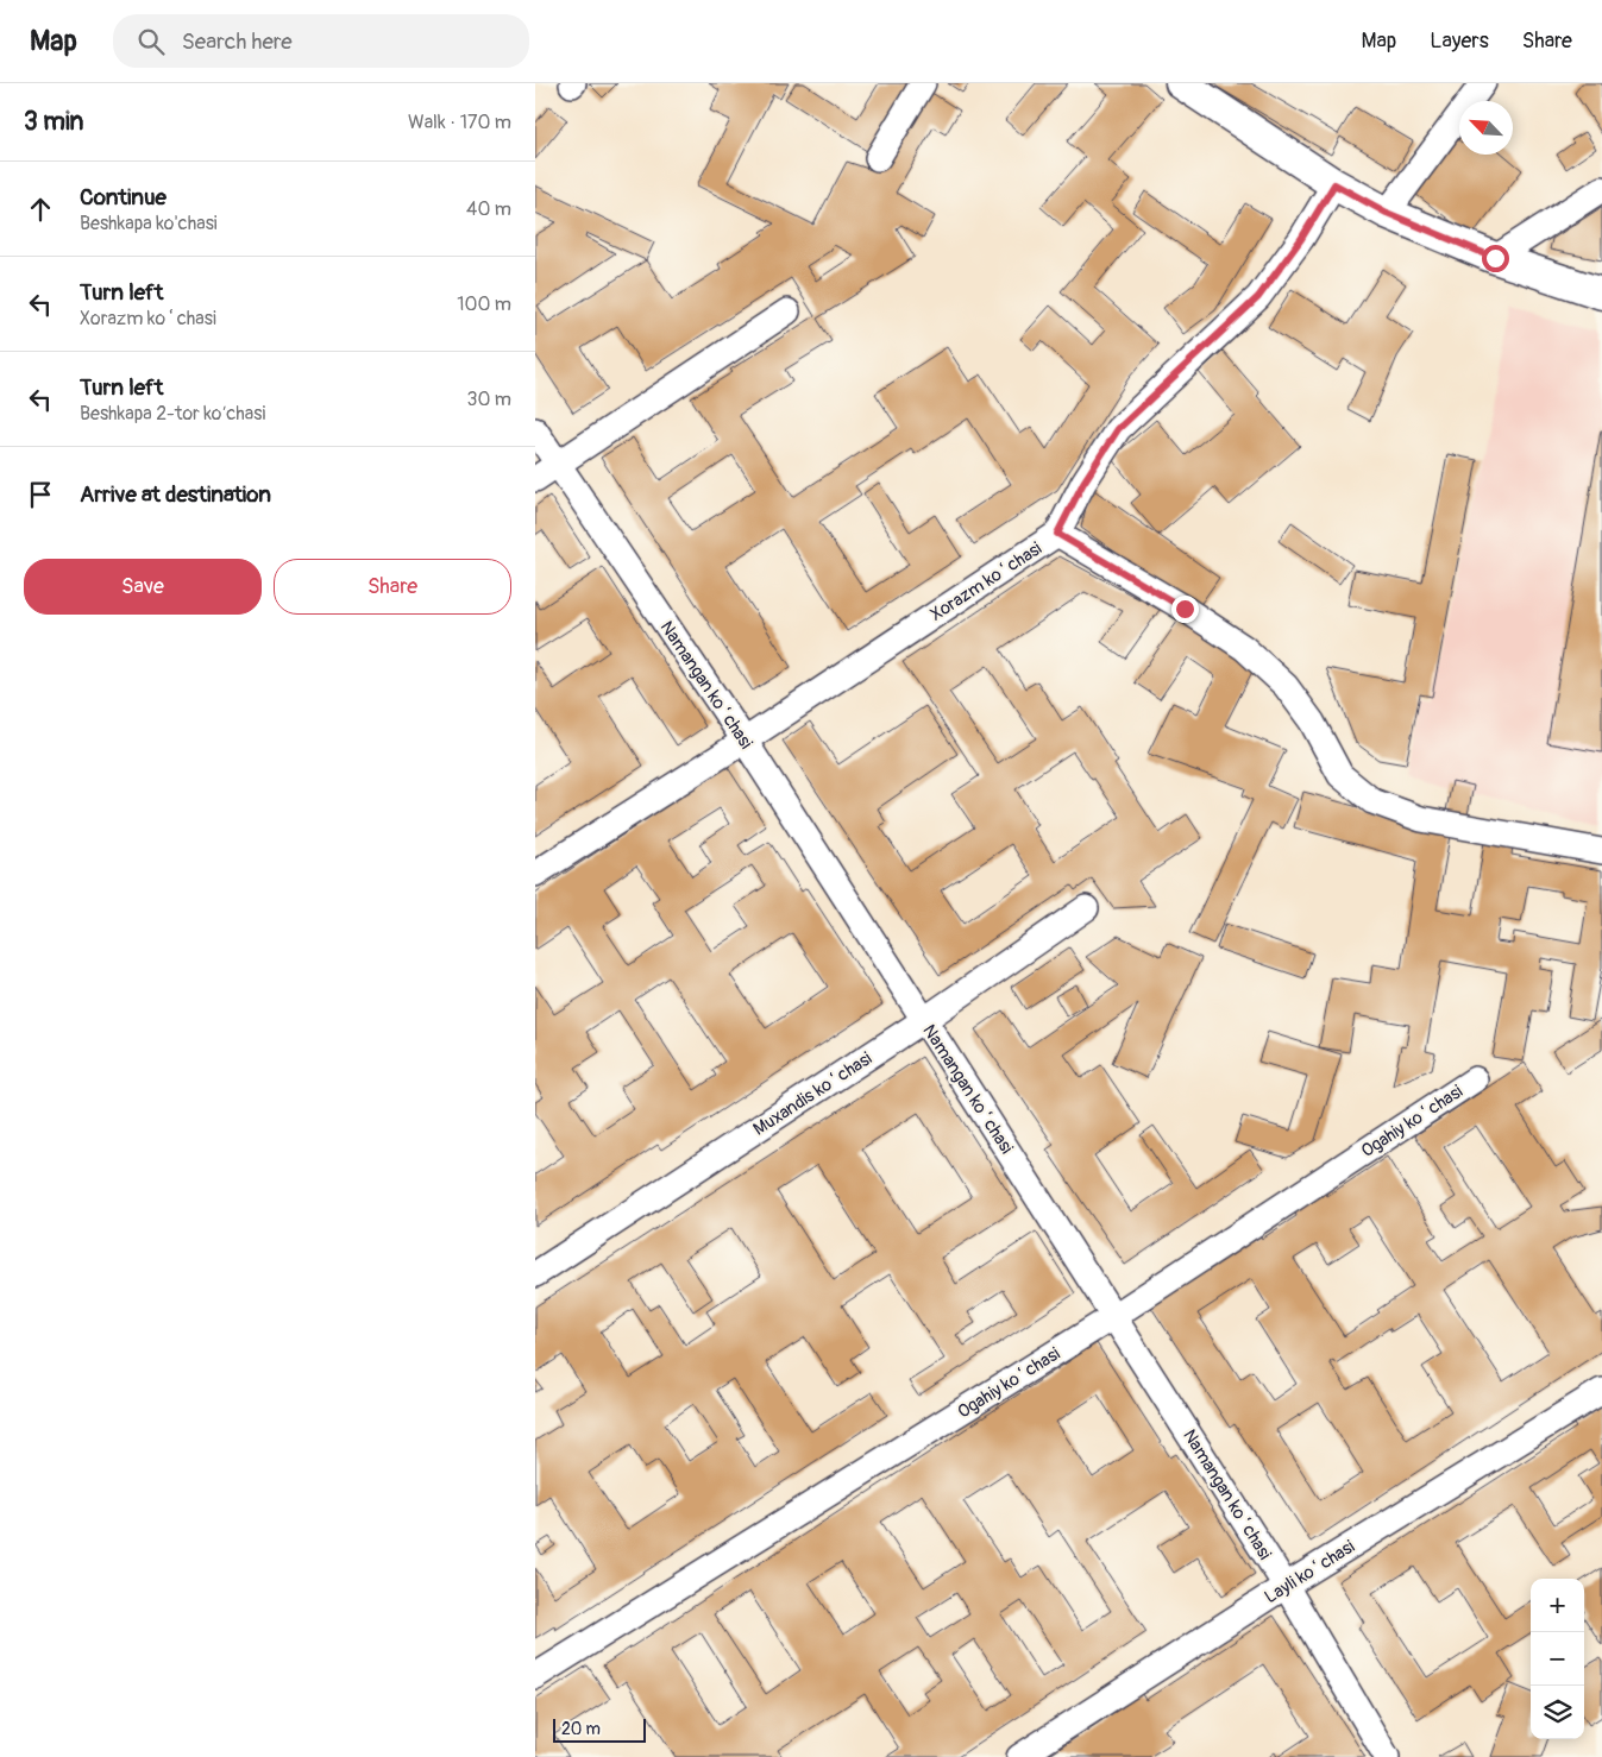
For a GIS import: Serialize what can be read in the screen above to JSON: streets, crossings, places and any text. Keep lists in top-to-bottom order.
{
  "streets": {
    "street": [
      "Xorazm koʻchasi",
      "Namangan koʻchasi",
      "Muxandis koʻchasi",
      "Ogahiy koʻchasi",
      "Layli koʻchasi"
    ]
  },
  "crossings": [
    ["Xorazm koʻchasi", "Namangan koʻchasi"],
    ["Namangan koʻchasi", "Muxandis koʻchasi"],
    ["Namangan koʻchasi", "Ogahiy koʻchasi"],
    ["Namangan koʻchasi", "Layli koʻchasi"]
  ],
  "scale_bar": "20 m",
  "north": "top left",
  "page": {
    "header": "Map",
    "search": "Search here",
    "nav": ["Map", "Layers", "Share"],
    "heading": ["3 min", "Walk · 170 m"],
    "list": [
      ["Continue", "Beshkapa ko'chasi", "40 m"],
      ["Turn left", "Xorazm koʻchasi", "100 m"],
      ["Turn left", "Beshkapa 2-tor koʼchasi", "30 m"],
      "Arrive at destination"
    ],
    "buttons": ["Save", "Share"],
    "map_buttons": ["+", "−"],
    "scale": "20 m"
  }
}
